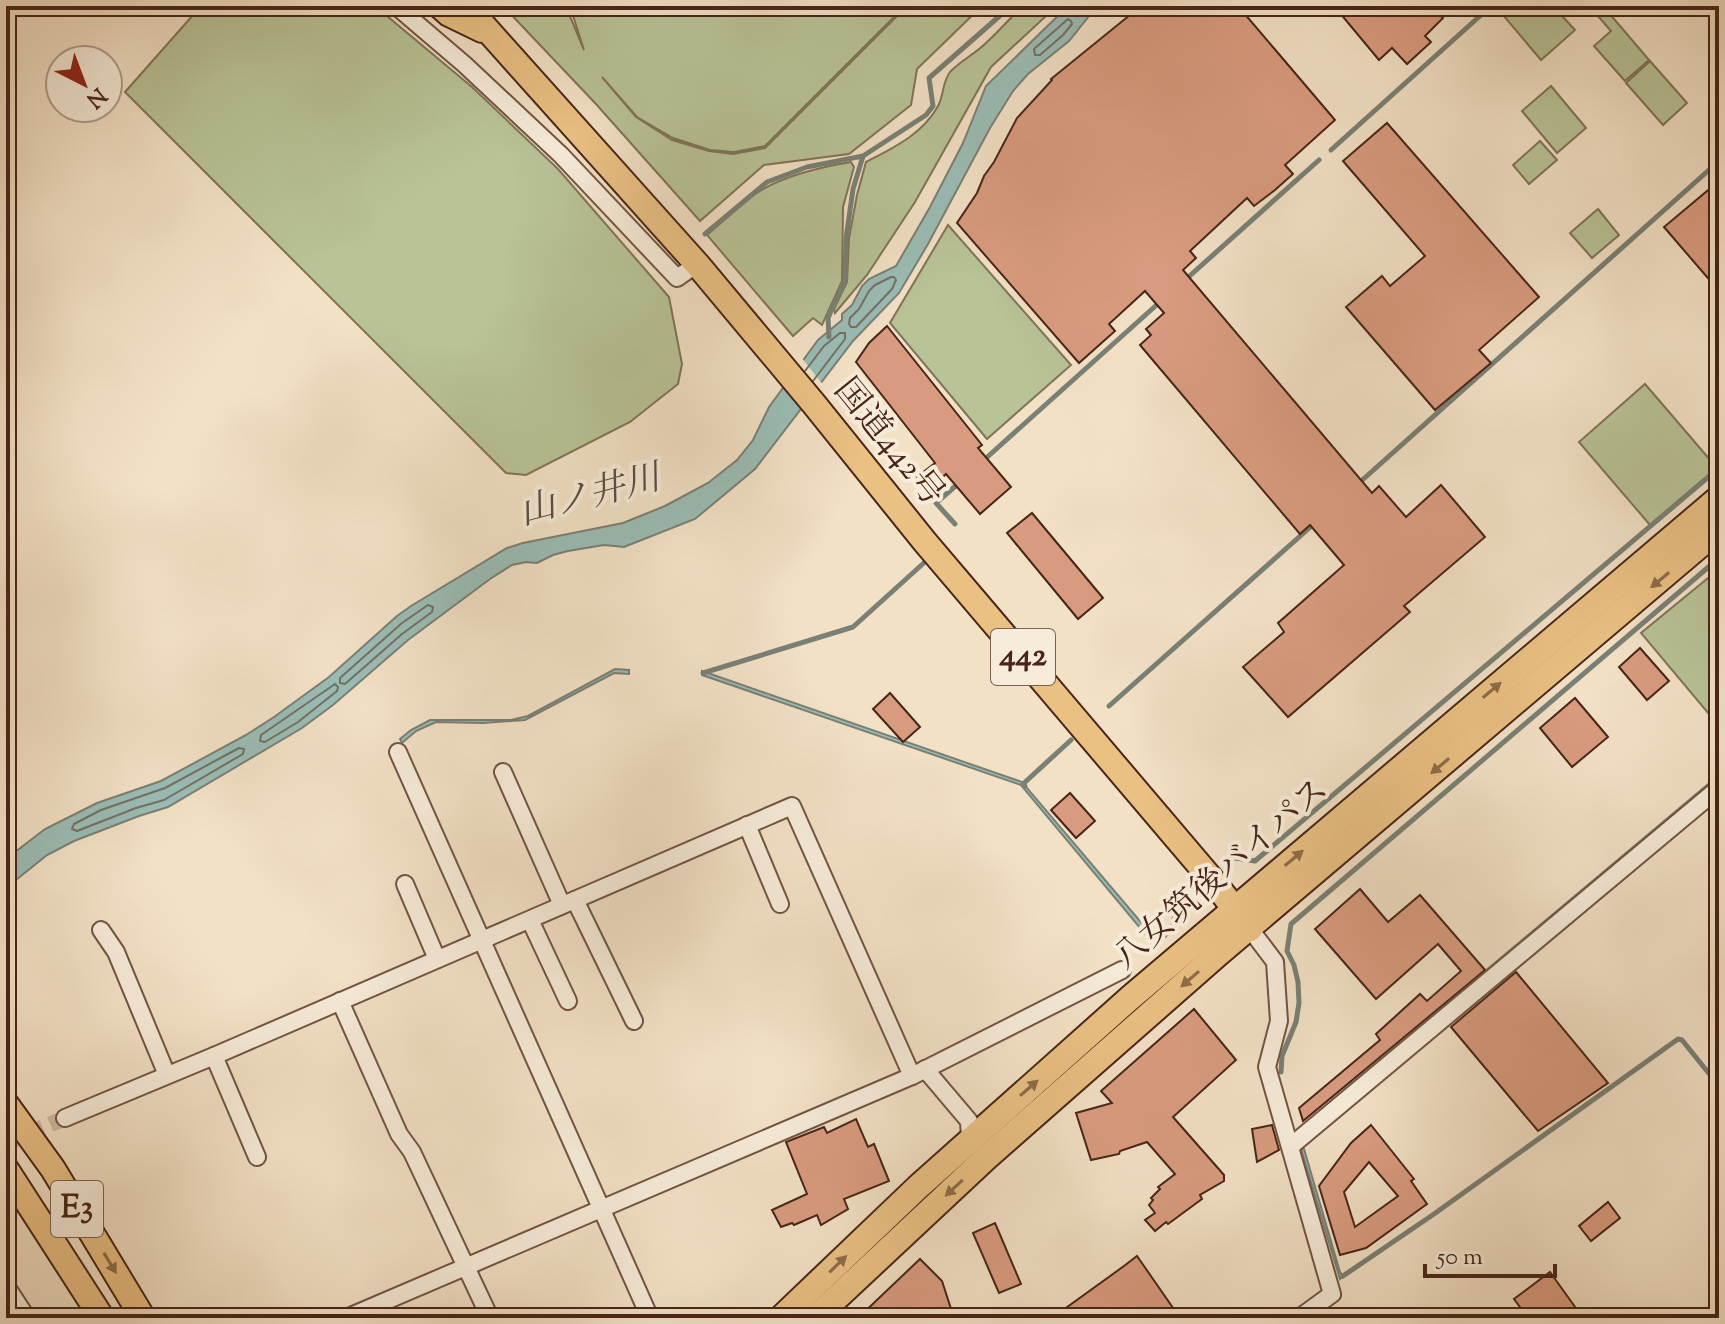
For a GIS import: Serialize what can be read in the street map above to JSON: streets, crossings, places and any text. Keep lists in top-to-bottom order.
{
  "streets": {
    "highway": [
      "国道442号",
      "442",
      "八女筑後バイパス",
      "E3"
    ]
  },
  "crossings": [
    ["国道442号", "八女筑後バイパス"]
  ],
  "water": ["山ノ井川"],
  "scale_bar": "50 m",
  "north": "bottom right"
}
